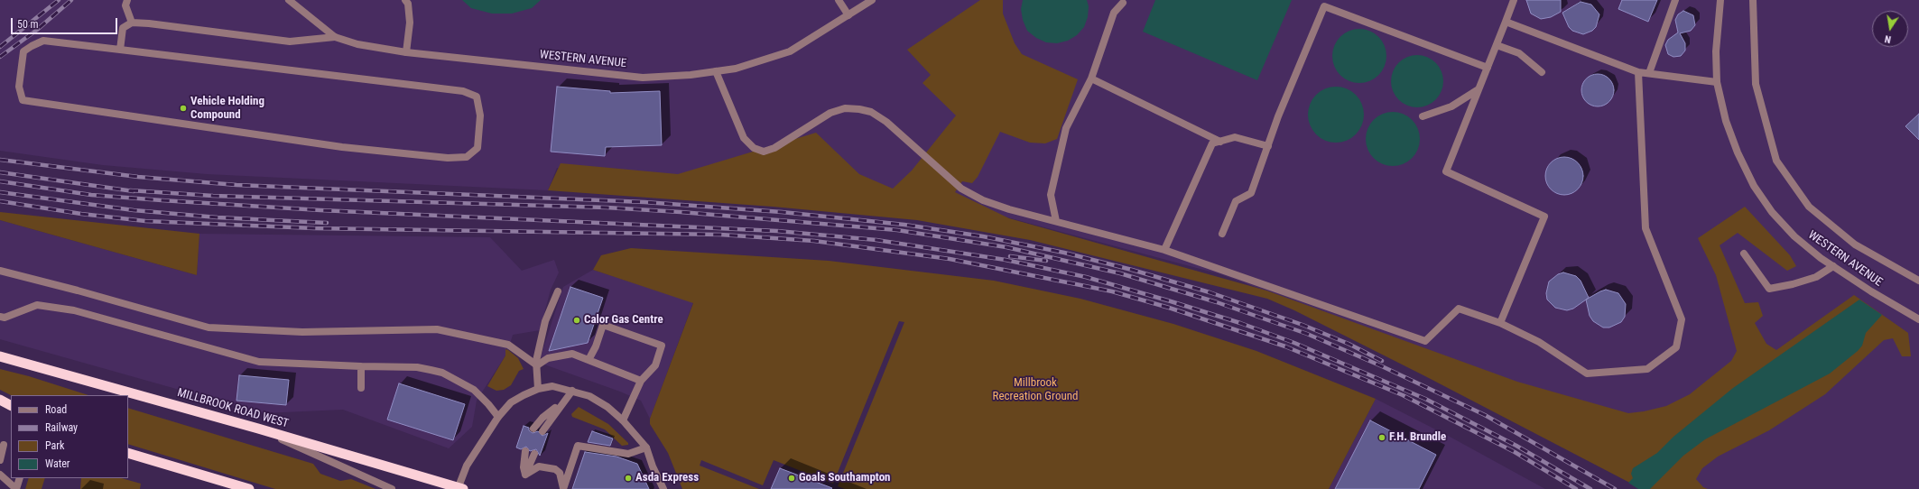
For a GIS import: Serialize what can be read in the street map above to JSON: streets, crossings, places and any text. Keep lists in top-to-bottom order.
{
  "streets": {
    "highway": ["MILLBROOK ROAD WEST"],
    "street": ["WESTERN AVENUE"]
  },
  "parks": ["Millbrook Recreation Ground"],
  "places": [
    "Vehicle Holding Compound",
    "Calor Gas Centre",
    "F.H. Brundle",
    "Asda Express",
    "Goals Southampton"
  ],
  "legend": [
    "Road",
    "Railway",
    "Park",
    "Water"
  ],
  "scale_bar": "50 m",
  "north": "bottom"
}
